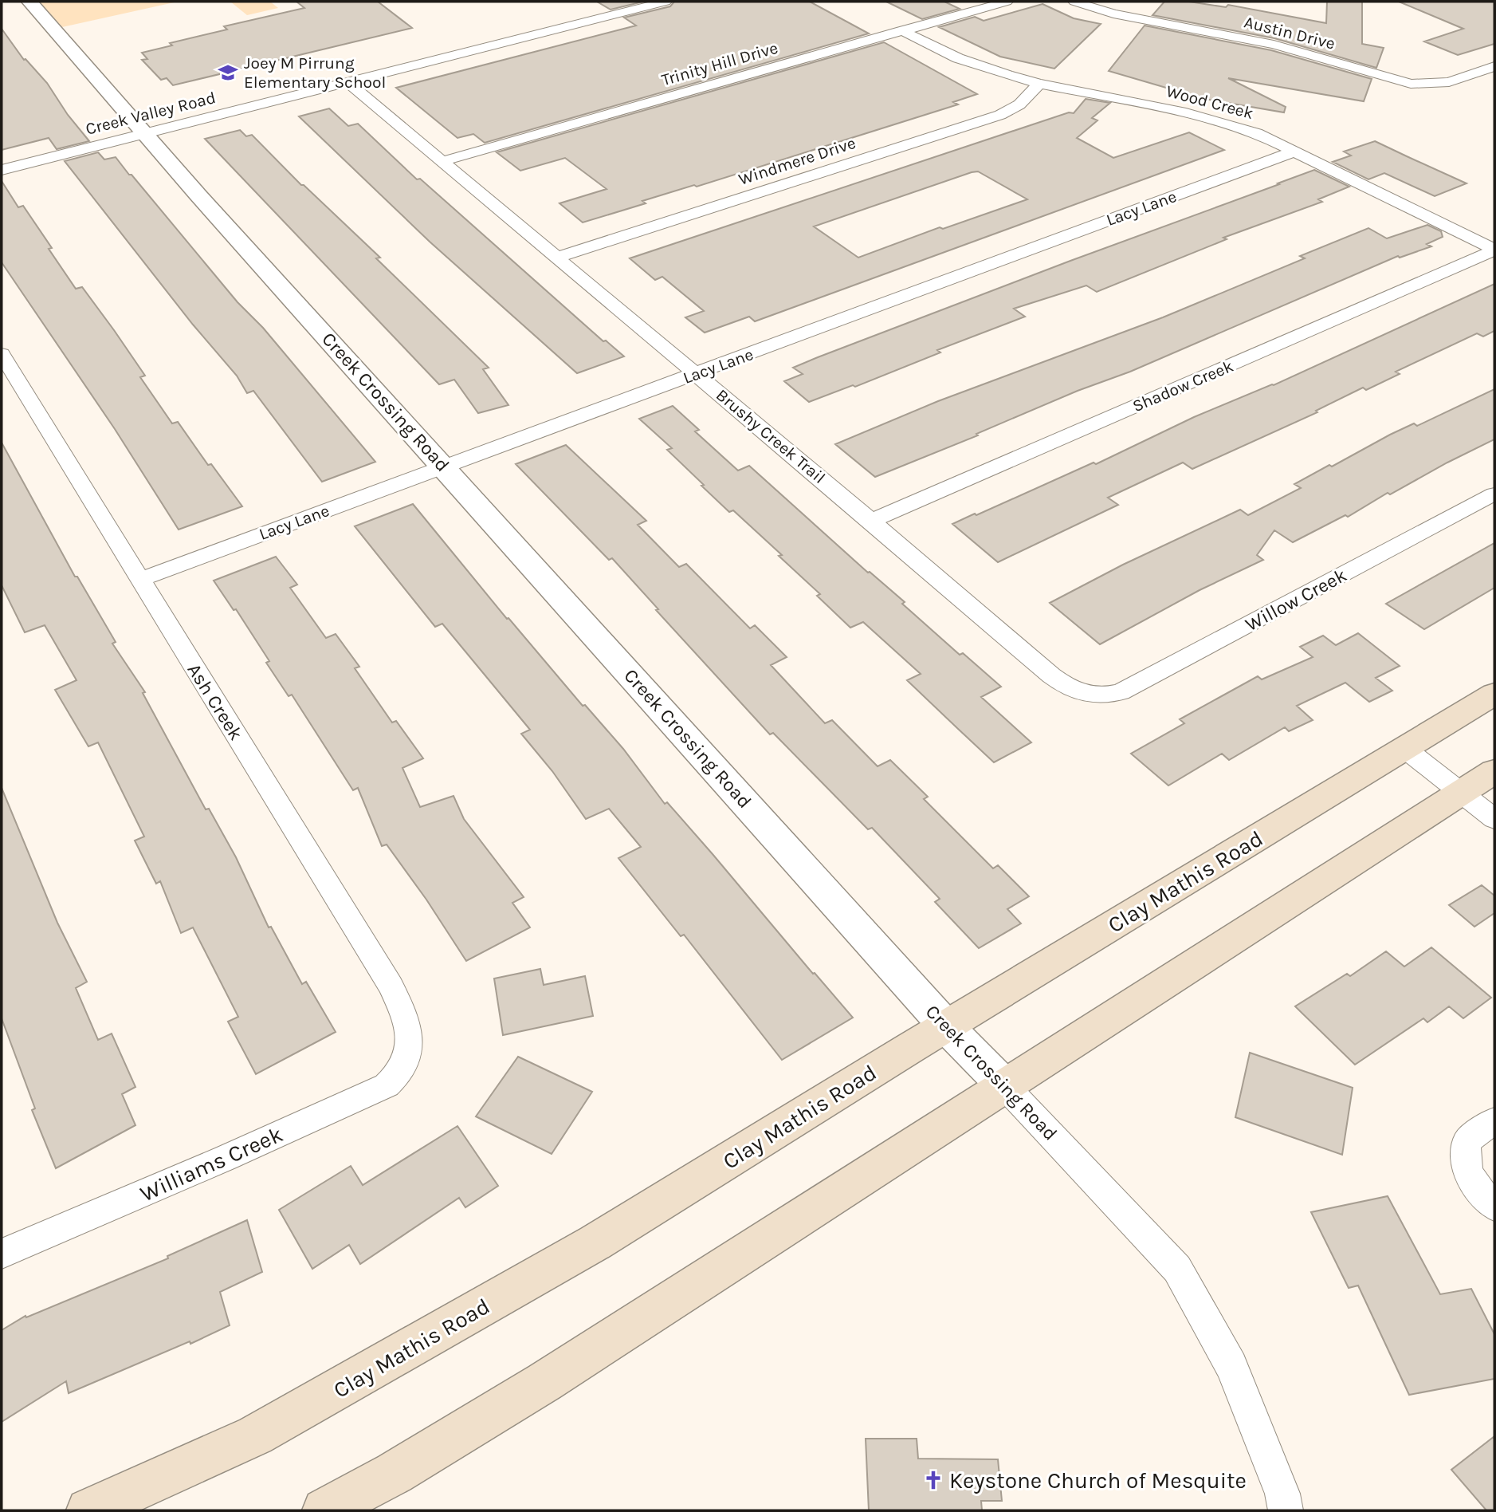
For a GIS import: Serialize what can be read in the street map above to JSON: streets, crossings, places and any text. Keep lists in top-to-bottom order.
{
  "streets": {
    "main road": ["Clay Mathis Road"],
    "street": [
      "Austin Drive",
      "Trinity Hill Drive",
      "Wood Creek",
      "Creek Valley Road",
      "Windmere Drive",
      "Lacy Lane",
      "Shadow Creek",
      "Creek Crossing Road",
      "Brushy Creek Trail",
      "Willow Creek",
      "Ash Creek",
      "Williams Creek"
    ]
  },
  "crossings": [
    ["Trinity Hill Drive", "Wood Creek"],
    ["Trinity Hill Drive", "Brushy Creek Trail"],
    ["Wood Creek", "Windmere Drive"],
    ["Wood Creek", "Lacy Lane"],
    ["Wood Creek", "Shadow Creek"],
    ["Creek Valley Road", "Creek Crossing Road"],
    ["Creek Valley Road", "Brushy Creek Trail"],
    ["Windmere Drive", "Brushy Creek Trail"],
    ["Lacy Lane", "Creek Crossing Road"],
    ["Lacy Lane", "Brushy Creek Trail"],
    ["Lacy Lane", "Ash Creek"],
    ["Shadow Creek", "Brushy Creek Trail"],
    ["Creek Crossing Road", "Clay Mathis Road"],
    ["Brushy Creek Trail", "Willow Creek"],
    ["Ash Creek", "Williams Creek"]
  ],
  "places": {
    "school or university": ["Joey M Pirrung Elementary School"],
    "church": ["Keystone Church of Mesquite"]
  }
}
